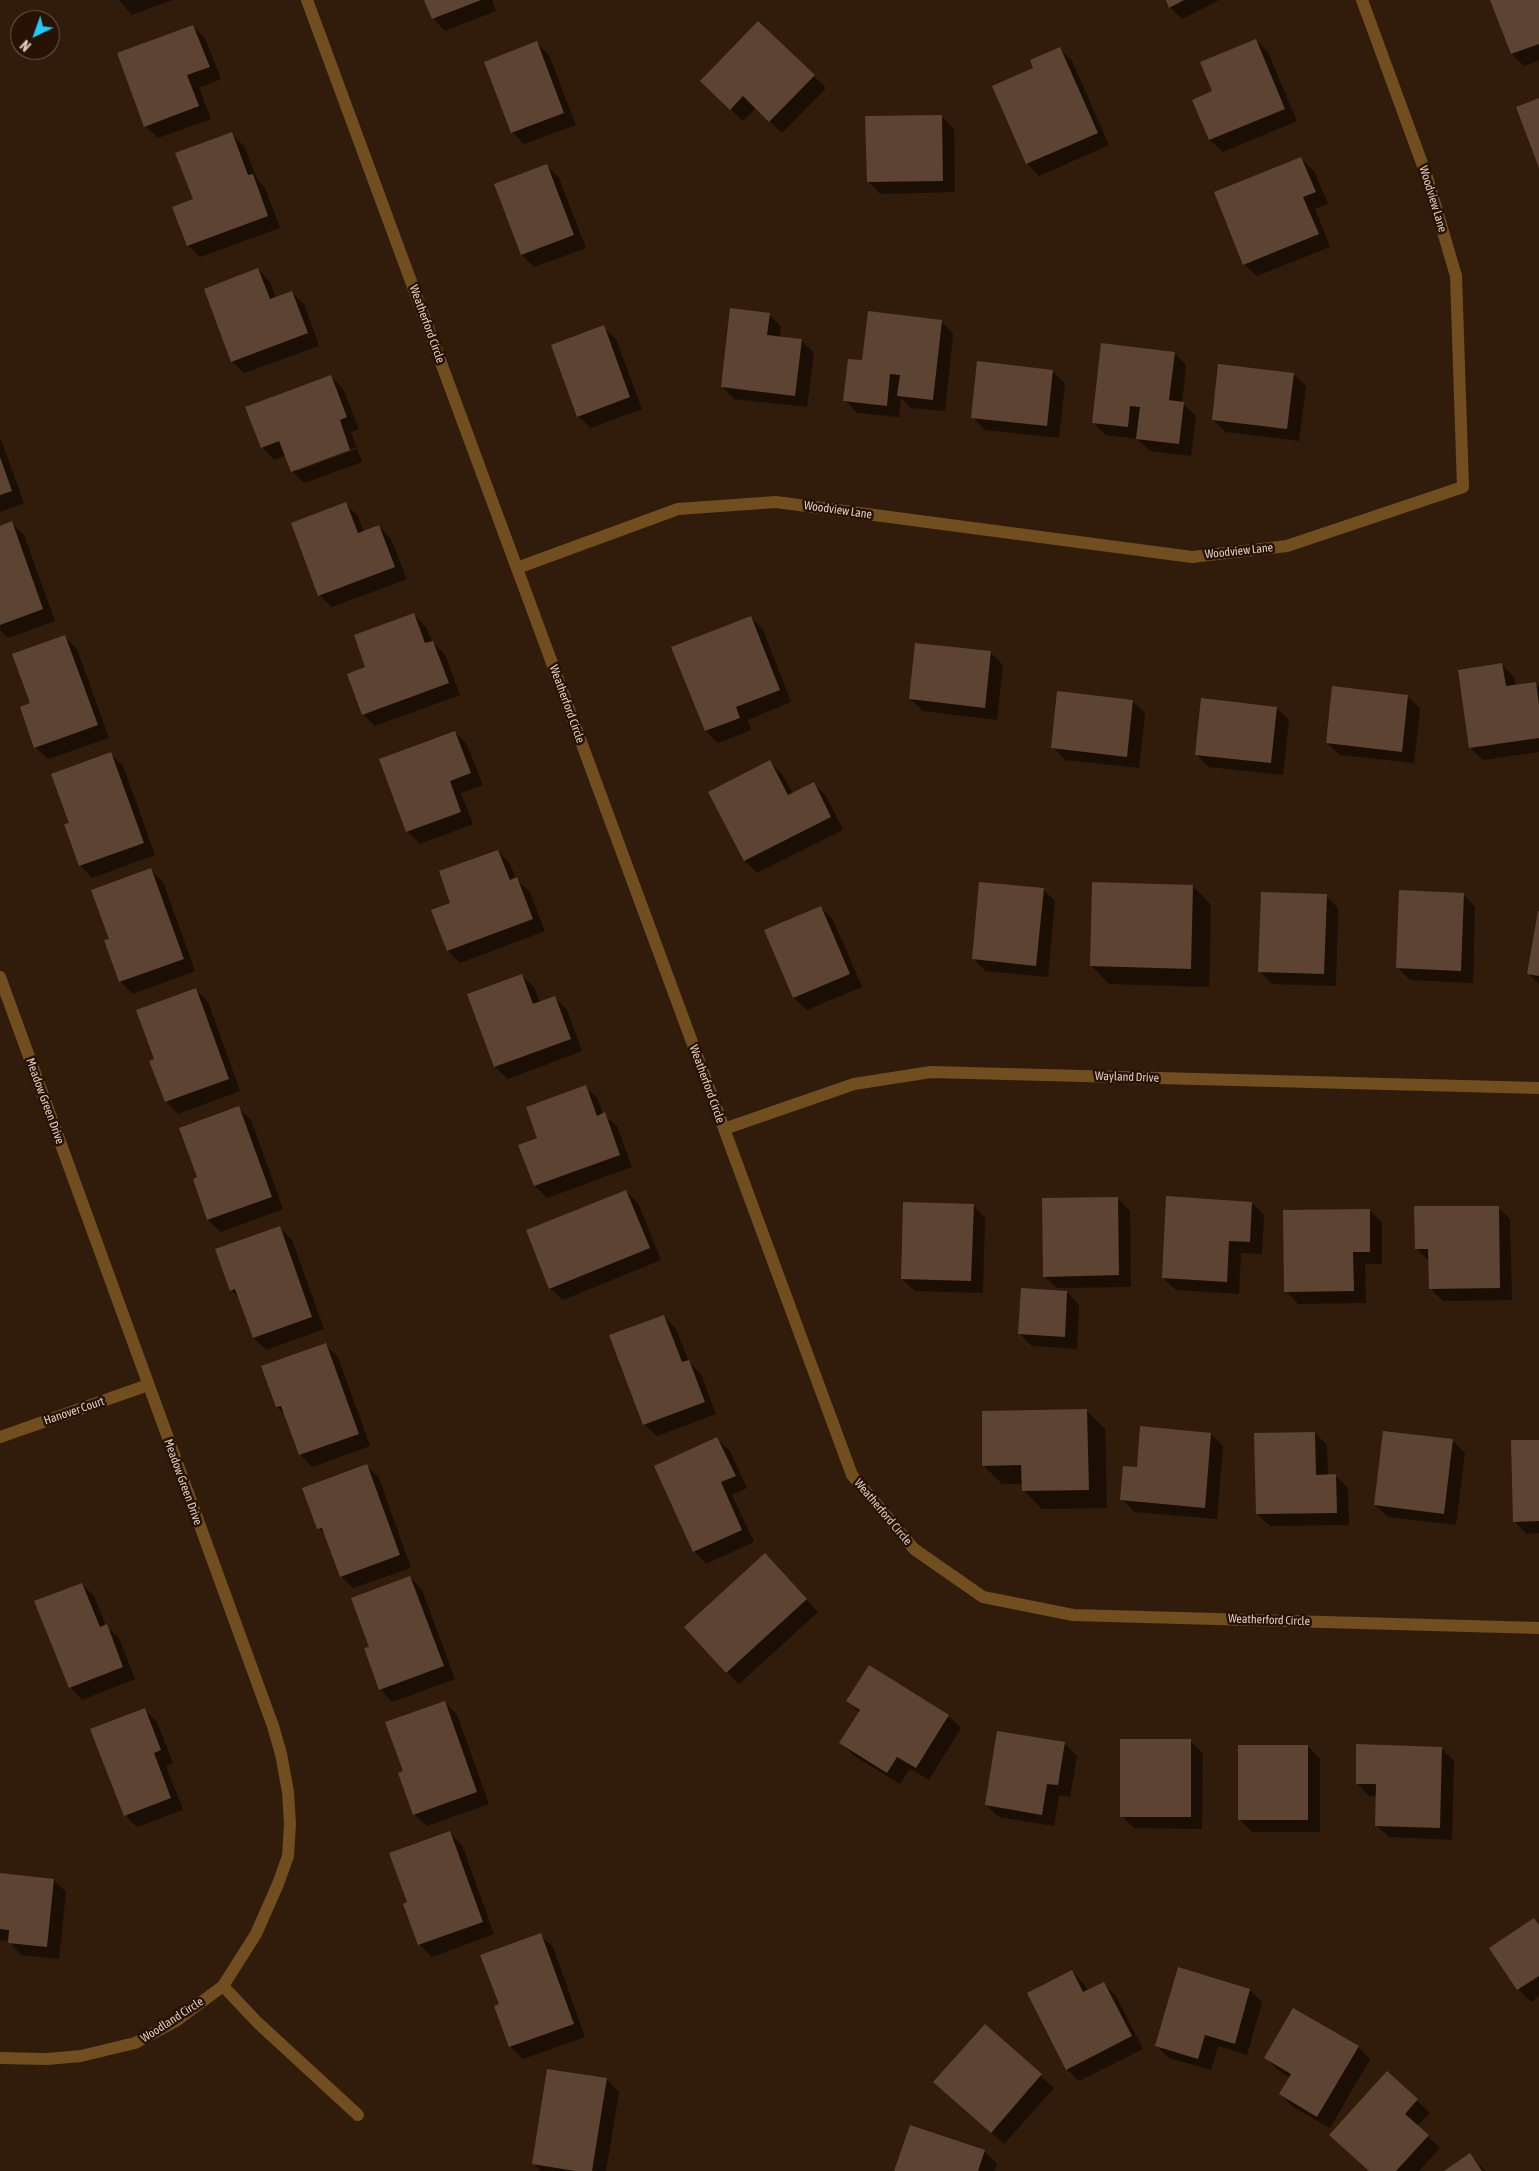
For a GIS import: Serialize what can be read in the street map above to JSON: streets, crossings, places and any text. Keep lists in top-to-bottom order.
{
  "streets": {
    "street": [
      "Woodview Lane",
      "Weatherford Circle",
      "Wayland Drive",
      "Meadow Green Drive",
      "Hanover Court",
      "Woodland Circle"
    ]
  },
  "crossings": [
    ["Woodview Lane", "Weatherford Circle"],
    ["Weatherford Circle", "Wayland Drive"],
    ["Meadow Green Drive", "Hanover Court"],
    ["Meadow Green Drive", "Woodland Circle"]
  ],
  "north": "bottom left"
}
